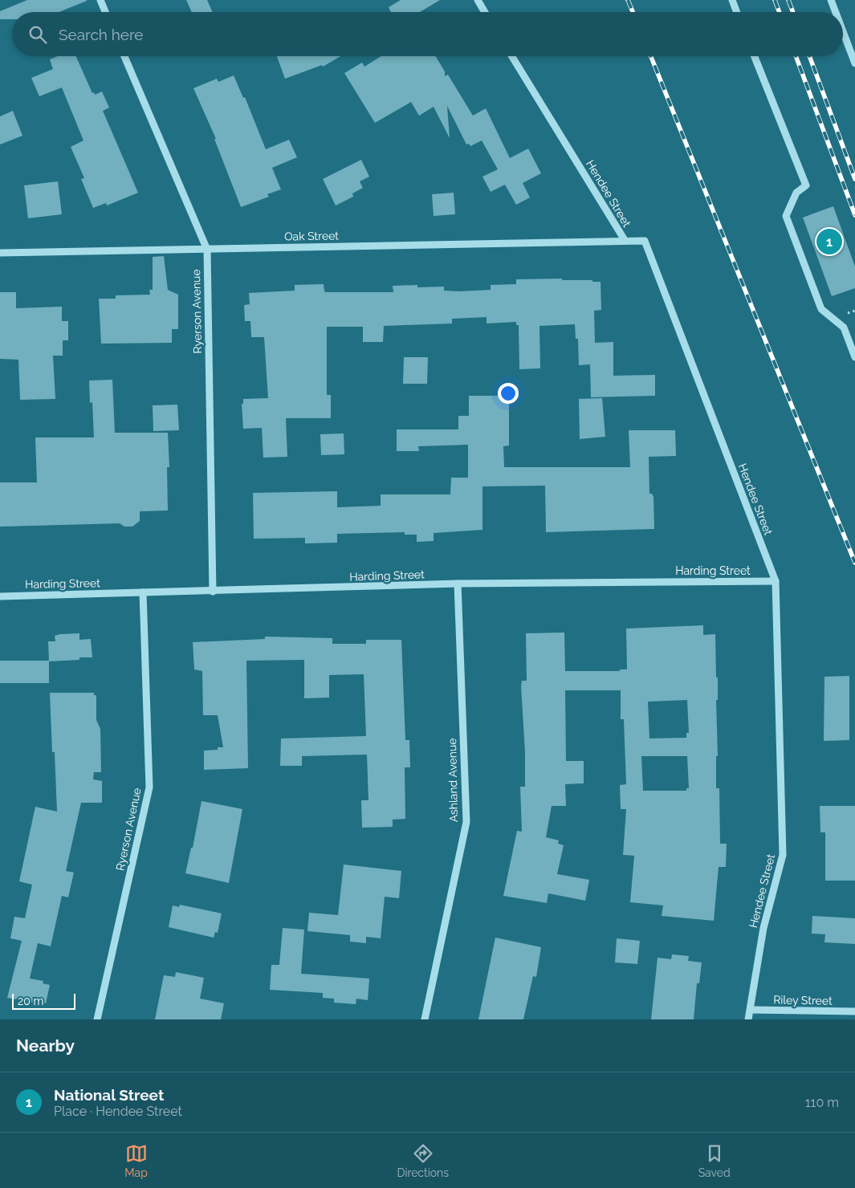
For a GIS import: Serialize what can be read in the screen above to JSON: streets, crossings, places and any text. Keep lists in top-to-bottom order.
{
  "streets": {
    "street": [
      "Hendee Street",
      "Oak Street",
      "Ryerson Avenue",
      "Harding Street",
      "Ashland Avenue",
      "Riley Street"
    ]
  },
  "crossings": [
    ["Hendee Street", "Oak Street"],
    ["Hendee Street", "Harding Street"],
    ["Hendee Street", "Riley Street"],
    ["Oak Street", "Ryerson Avenue"],
    ["Ryerson Avenue", "Harding Street"],
    ["Harding Street", "Ashland Avenue"]
  ],
  "scale_bar": "20 m",
  "page": {
    "search": "Search here",
    "pins": "1",
    "scale": "20 m",
    "heading": "Nearby",
    "list": [
      {
        "mark": "1",
        "name": "National Street",
        "note": "Place · Hendee Street",
        "value": "110 m"
      }
    ],
    "nav": ["Map", "Directions", "Saved"]
  }
}
